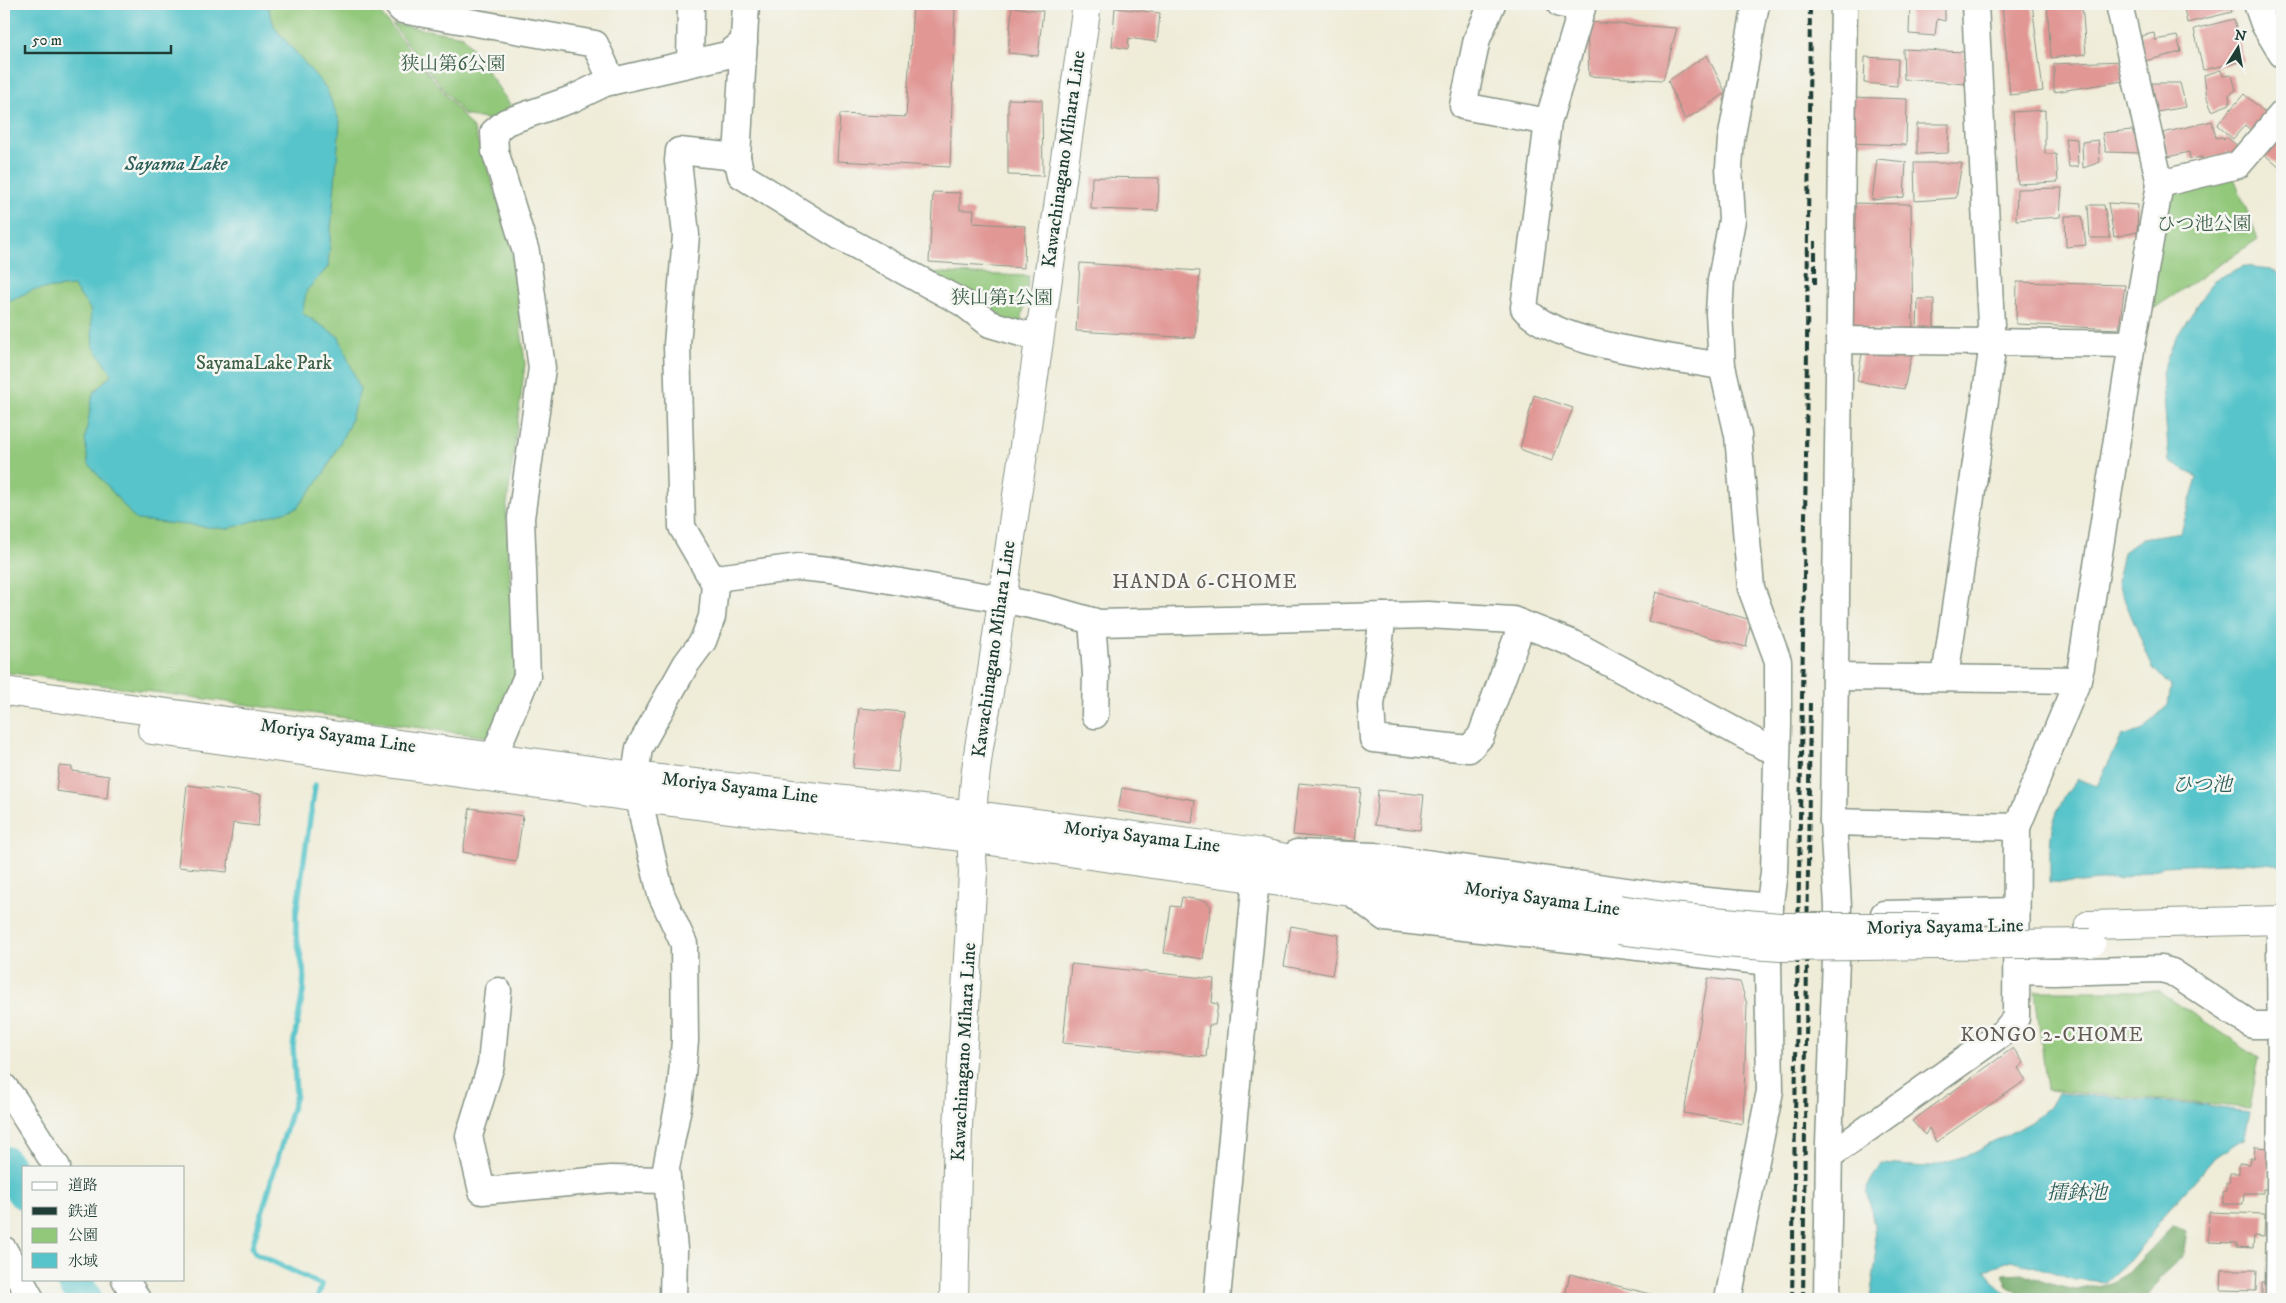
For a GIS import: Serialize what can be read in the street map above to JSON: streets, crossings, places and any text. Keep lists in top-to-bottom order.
{
  "streets": {
    "main road": ["Kawachinagano Mihara Line", "Moriya Sayama Line"]
  },
  "crossings": [
    ["Kawachinagano Mihara Line", "Moriya Sayama Line"]
  ],
  "districts": ["HANDA 6-CHOME", "KONGO 2-CHOME"],
  "water": ["Sayama Lake", "ひつ池", "擂鉢池"],
  "parks": [
    "狭山第6公園",
    "ひつ池公園",
    "狭山第1公園",
    "SayamaLake Park"
  ],
  "legend": [
    "道路",
    "鉄道",
    "公園",
    "水域"
  ],
  "scale_bar": "50 m",
  "north": "top"
}
